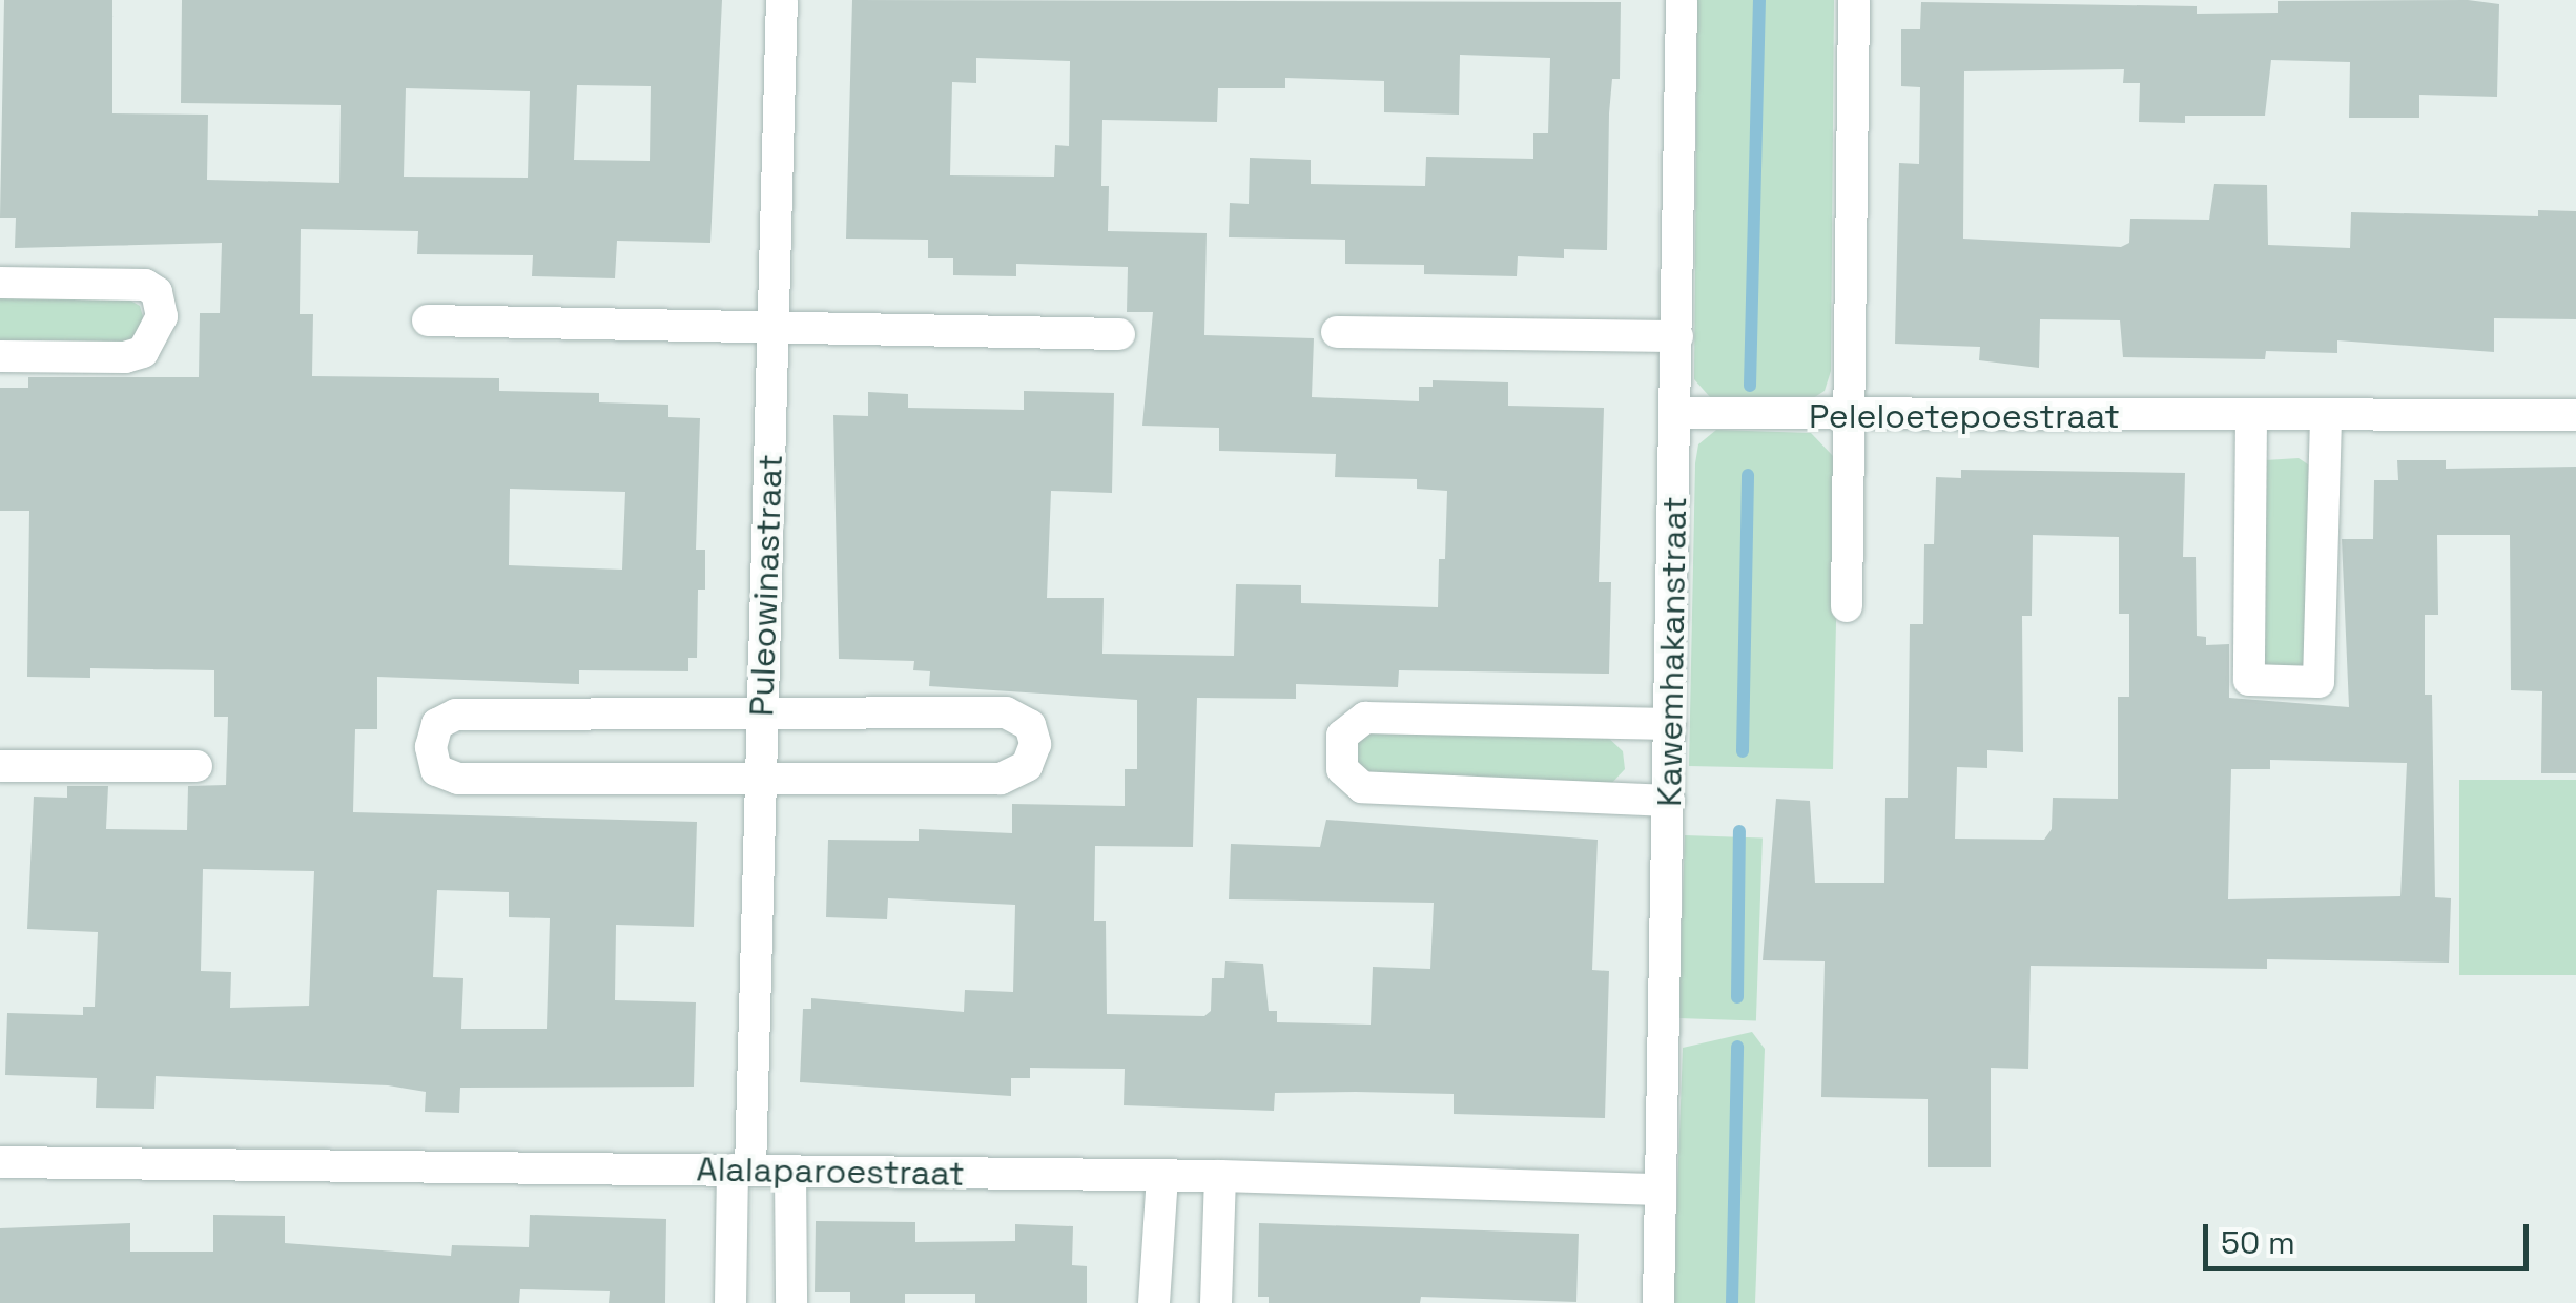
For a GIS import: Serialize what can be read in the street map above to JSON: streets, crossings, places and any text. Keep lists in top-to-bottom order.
{
  "streets": {
    "street": [
      "Peleloetepoestraat",
      "Puleowinastraat",
      "Kawemhakanstraat",
      "Alalaparoestraat"
    ]
  },
  "crossings": [
    ["Peleloetepoestraat", "Kawemhakanstraat"],
    ["Puleowinastraat", "Alalaparoestraat"],
    ["Kawemhakanstraat", "Alalaparoestraat"]
  ],
  "scale_bar": "50 m"
}
